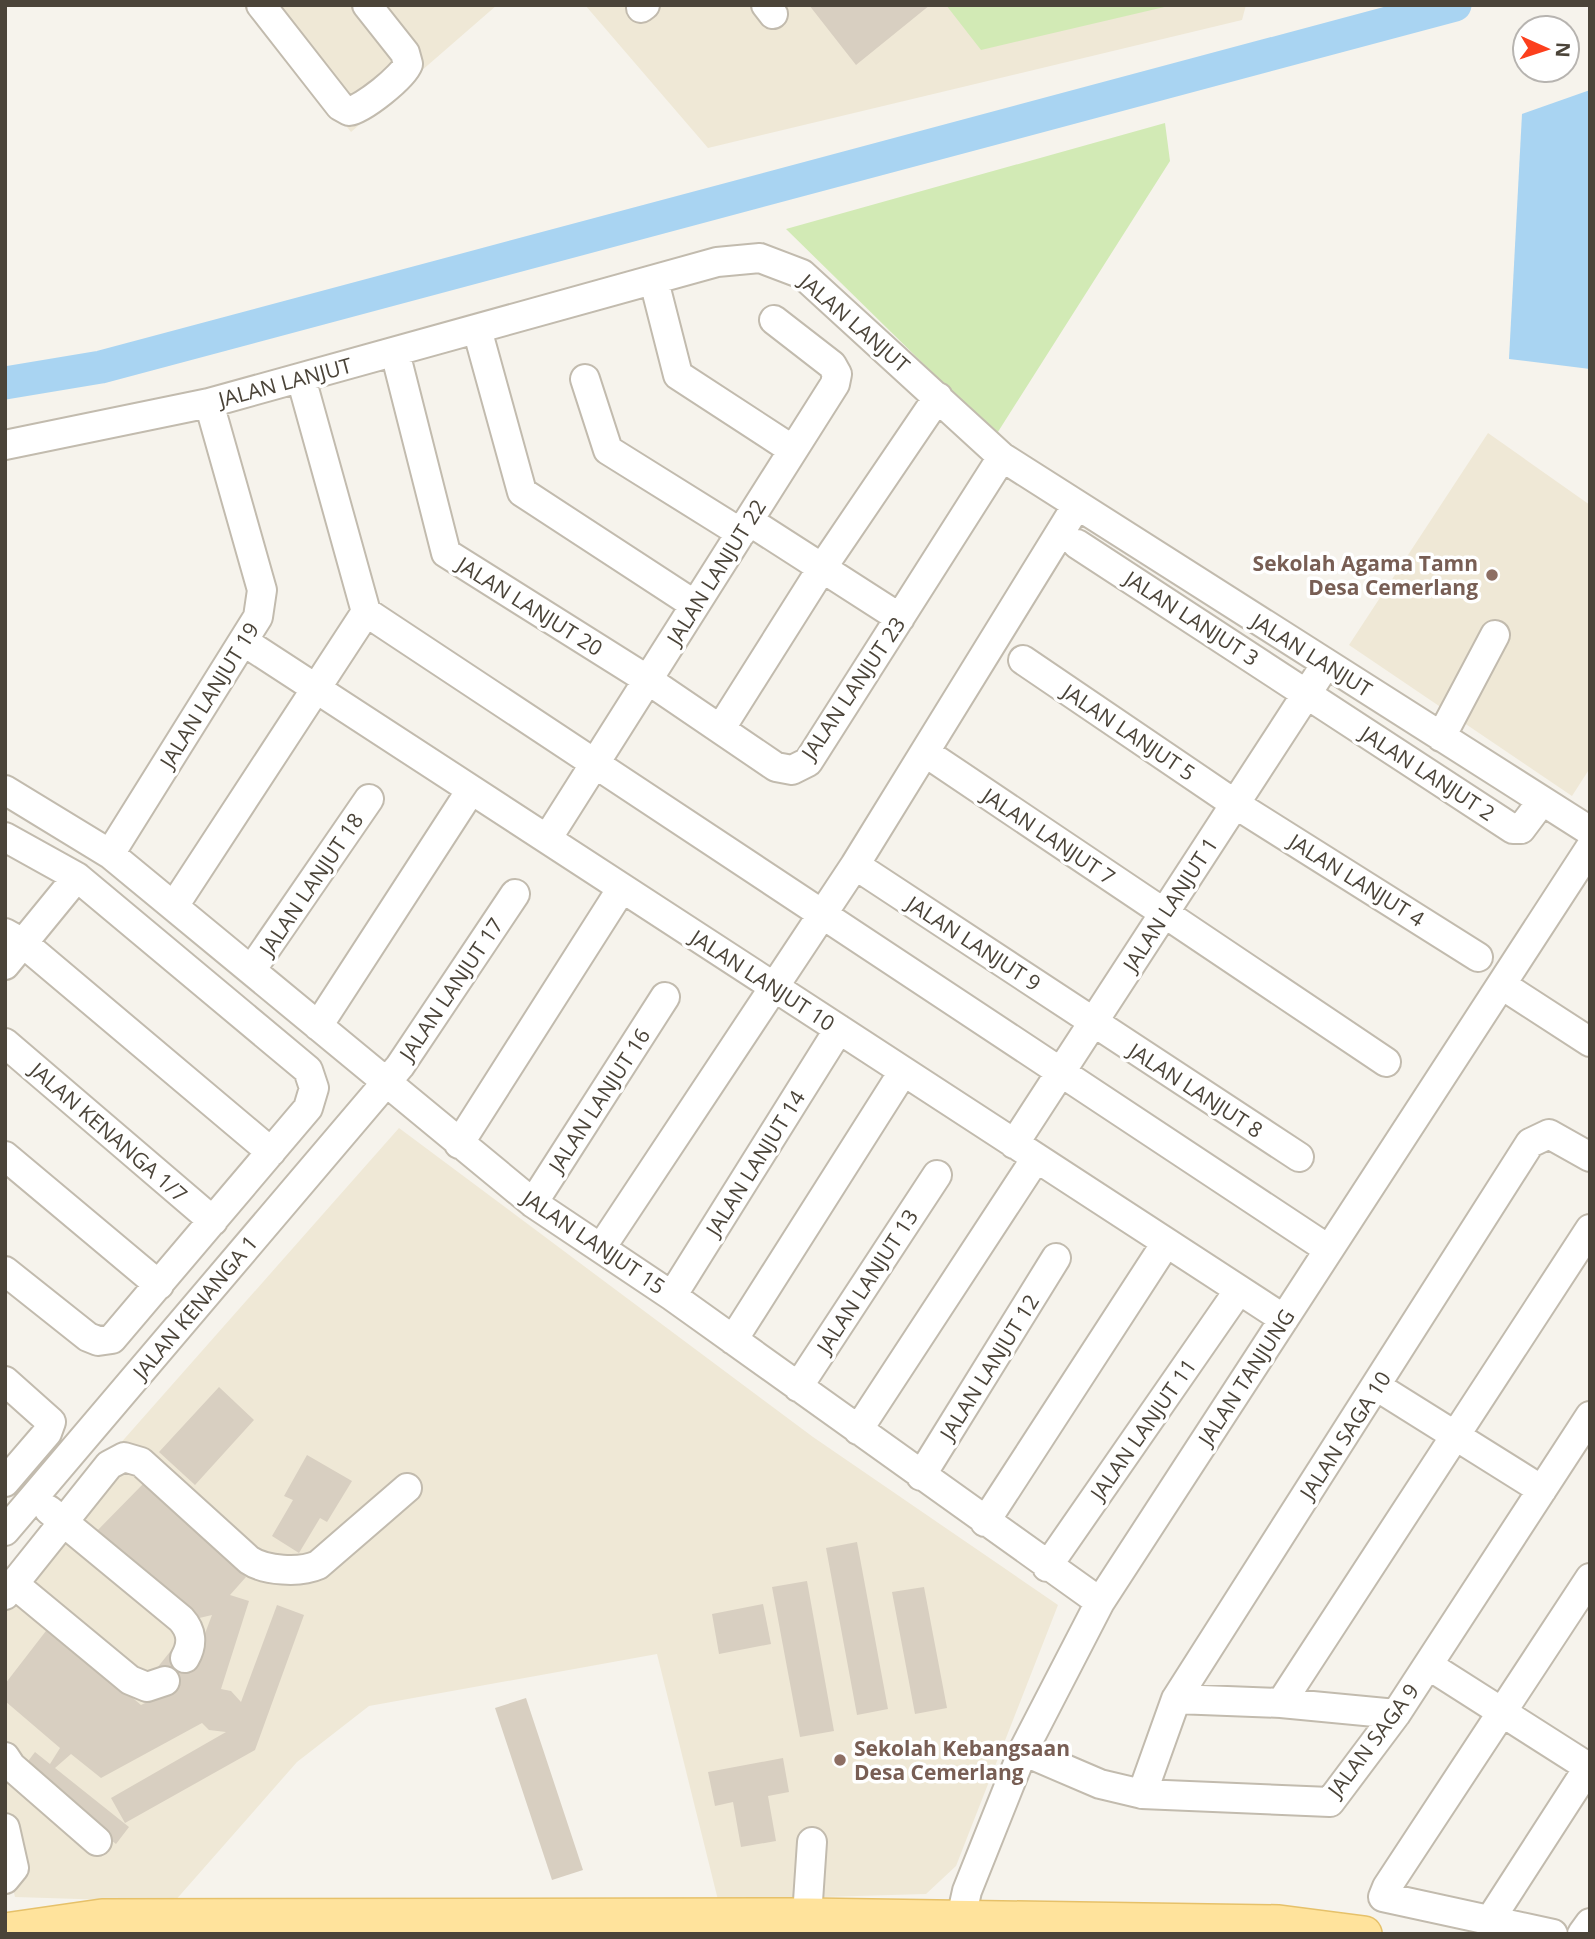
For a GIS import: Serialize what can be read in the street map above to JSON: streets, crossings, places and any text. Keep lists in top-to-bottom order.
{
  "streets": {
    "street": [
      "JALAN LANJUT",
      "JALAN LANJUT 22",
      "JALAN LANJUT 20",
      "JALAN LANJUT 3",
      "JALAN LANJUT 23",
      "JALAN LANJUT 19",
      "JALAN LANJUT 5",
      "JALAN LANJUT 2",
      "JALAN LANJUT 7",
      "JALAN LANJUT 4",
      "JALAN LANJUT 18",
      "JALAN LANJUT 1",
      "JALAN LANJUT 9",
      "JALAN LANJUT 10",
      "JALAN LANJUT 17",
      "JALAN LANJUT 8",
      "JALAN LANJUT 16",
      "JALAN KENANGA 1/7",
      "JALAN LANJUT 14",
      "JALAN LANJUT 15",
      "JALAN LANJUT 13",
      "JALAN KENANGA 1",
      "JALAN LANJUT 12",
      "JALAN TANJUNG",
      "JALAN LANJUT 11",
      "JALAN SAGA 10",
      "JALAN SAGA 9"
    ]
  },
  "crossings": [
    ["JALAN LANJUT", "JALAN LANJUT 20"],
    ["JALAN LANJUT", "JALAN LANJUT 23"],
    ["JALAN LANJUT", "JALAN LANJUT 19"],
    ["JALAN LANJUT", "JALAN LANJUT 2"],
    ["JALAN LANJUT", "JALAN LANJUT 1"],
    ["JALAN LANJUT 22", "JALAN LANJUT 20"],
    ["JALAN LANJUT 22", "JALAN LANJUT 23"],
    ["JALAN LANJUT 22", "JALAN LANJUT 10"],
    ["JALAN LANJUT 20", "JALAN LANJUT 23"],
    ["JALAN LANJUT 3", "JALAN LANJUT 2"],
    ["JALAN LANJUT 3", "JALAN LANJUT 1"],
    ["JALAN LANJUT 19", "JALAN LANJUT 10"],
    ["JALAN LANJUT 19", "JALAN LANJUT 15"],
    ["JALAN LANJUT 5", "JALAN LANJUT 4"],
    ["JALAN LANJUT 5", "JALAN LANJUT 1"],
    ["JALAN LANJUT 2", "JALAN LANJUT 1"],
    ["JALAN LANJUT 7", "JALAN LANJUT 1"],
    ["JALAN LANJUT 4", "JALAN LANJUT 1"],
    ["JALAN LANJUT 18", "JALAN LANJUT 15"],
    ["JALAN LANJUT 1", "JALAN LANJUT 9"],
    ["JALAN LANJUT 1", "JALAN LANJUT 10"],
    ["JALAN LANJUT 1", "JALAN LANJUT 8"],
    ["JALAN LANJUT 1", "JALAN LANJUT 15"],
    ["JALAN LANJUT 9", "JALAN LANJUT 8"],
    ["JALAN LANJUT 10", "JALAN LANJUT 14"],
    ["JALAN LANJUT 10", "JALAN TANJUNG"],
    ["JALAN LANJUT 10", "JALAN LANJUT 11"],
    ["JALAN LANJUT 17", "JALAN LANJUT 15"],
    ["JALAN LANJUT 17", "JALAN KENANGA 1"],
    ["JALAN LANJUT 16", "JALAN LANJUT 15"],
    ["JALAN LANJUT 14", "JALAN LANJUT 15"],
    ["JALAN LANJUT 15", "JALAN LANJUT 13"],
    ["JALAN LANJUT 15", "JALAN KENANGA 1"],
    ["JALAN LANJUT 15", "JALAN LANJUT 12"],
    ["JALAN LANJUT 15", "JALAN TANJUNG"],
    ["JALAN LANJUT 15", "JALAN LANJUT 11"],
    ["JALAN TANJUNG", "JALAN SAGA 9"],
    ["JALAN SAGA 10", "JALAN SAGA 9"]
  ],
  "places": ["Sekolah Agama Tamn Desa Cemerlang", "Sekolah Kebangsaan Desa Cemerlang"],
  "north": "right"
}
